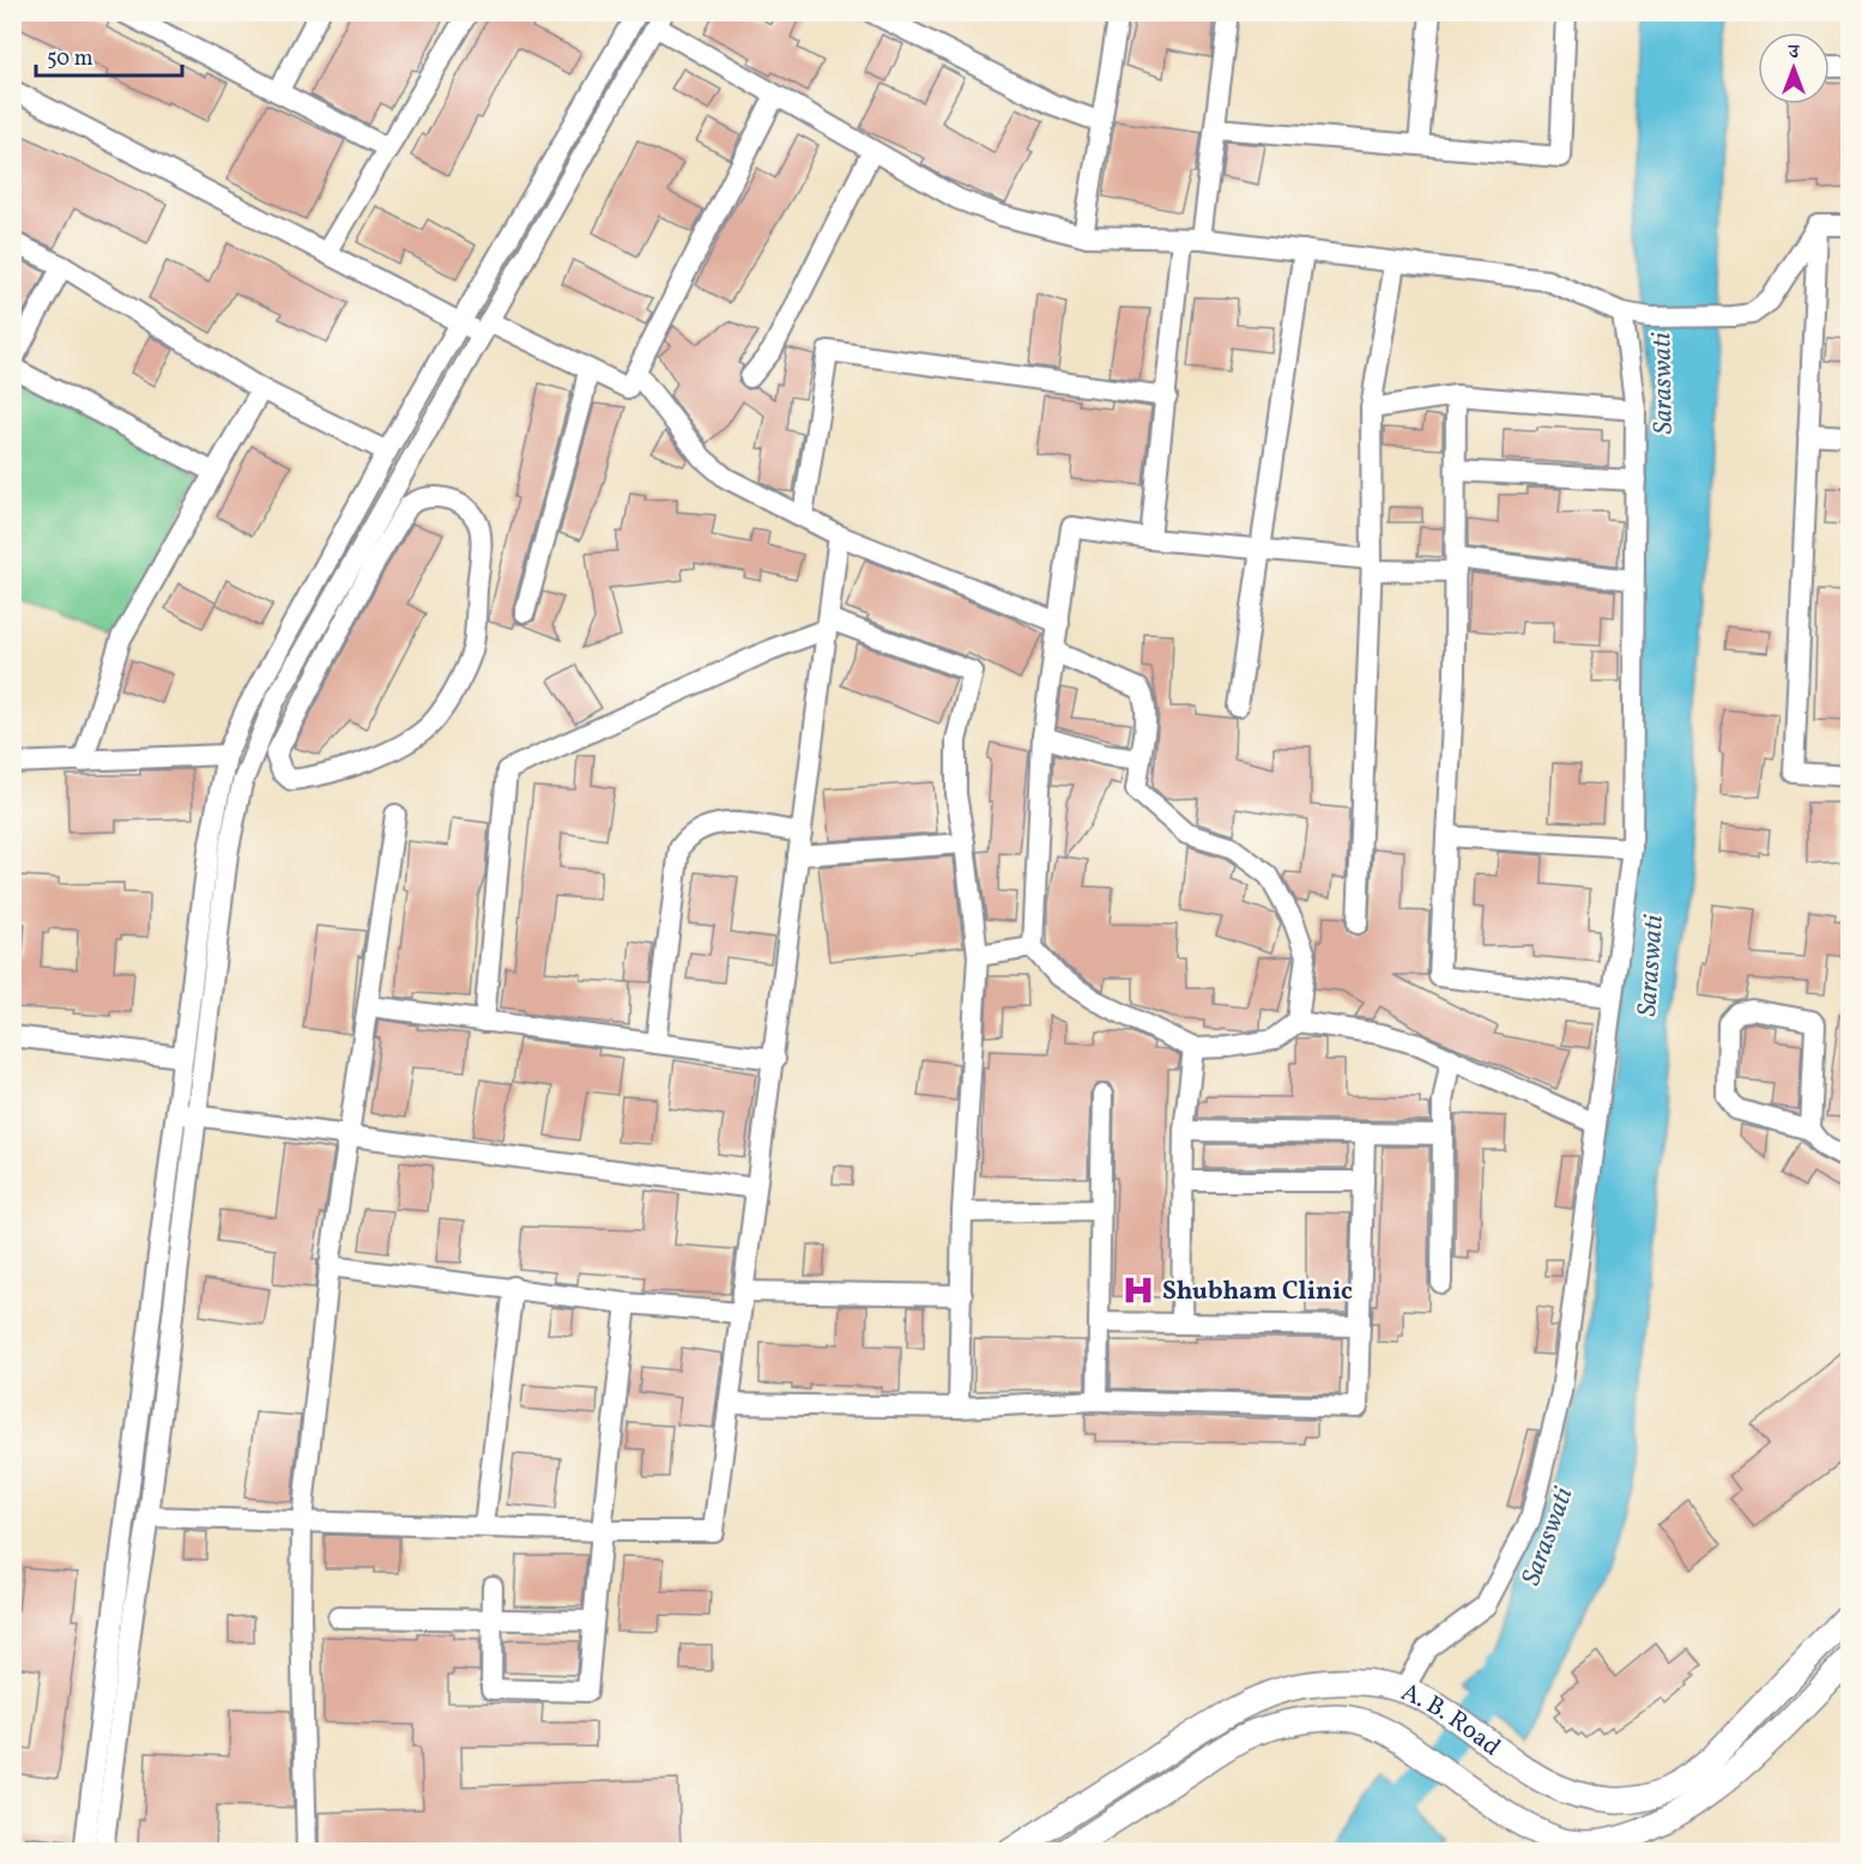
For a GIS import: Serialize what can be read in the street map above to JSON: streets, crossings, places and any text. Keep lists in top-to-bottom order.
{
  "streets": {
    "main road": ["A. B. Road"]
  },
  "water": ["Saraswati"],
  "places": {
    "hospital": ["Shubham Clinic"]
  },
  "scale_bar": "50 m",
  "north": "top"
}
